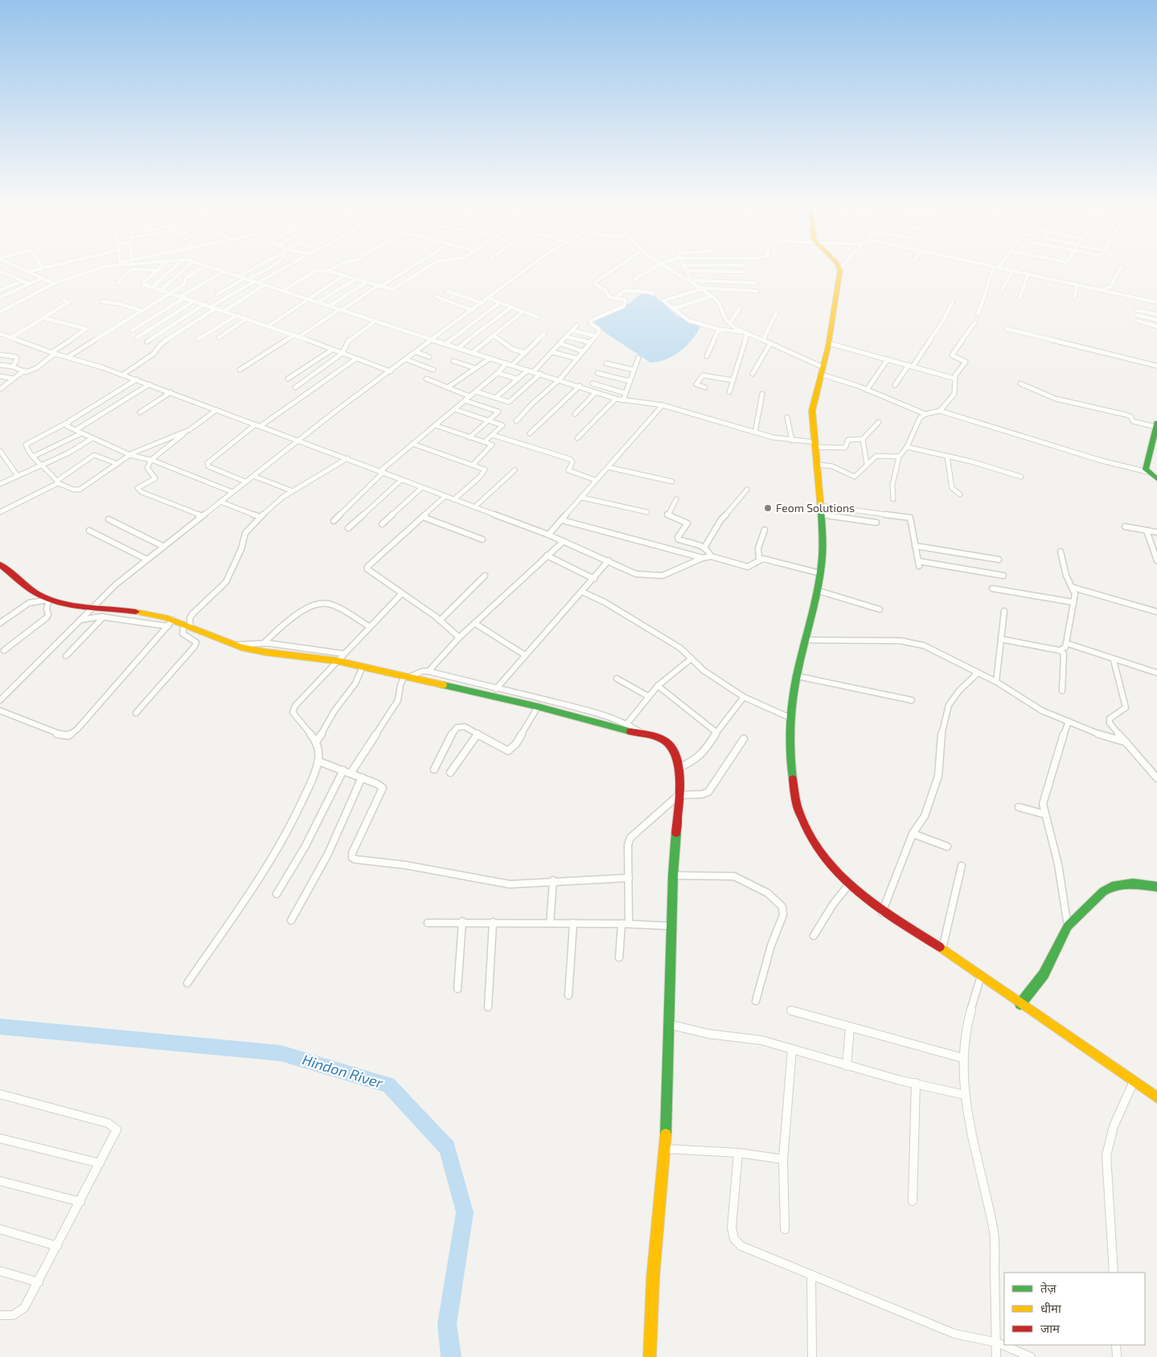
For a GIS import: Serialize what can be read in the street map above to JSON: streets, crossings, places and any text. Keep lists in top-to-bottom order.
{
  "water": ["Hindon River"],
  "places": ["Feom Solutions"],
  "legend": ["तेज़", "धीमा", "जाम"]
}
